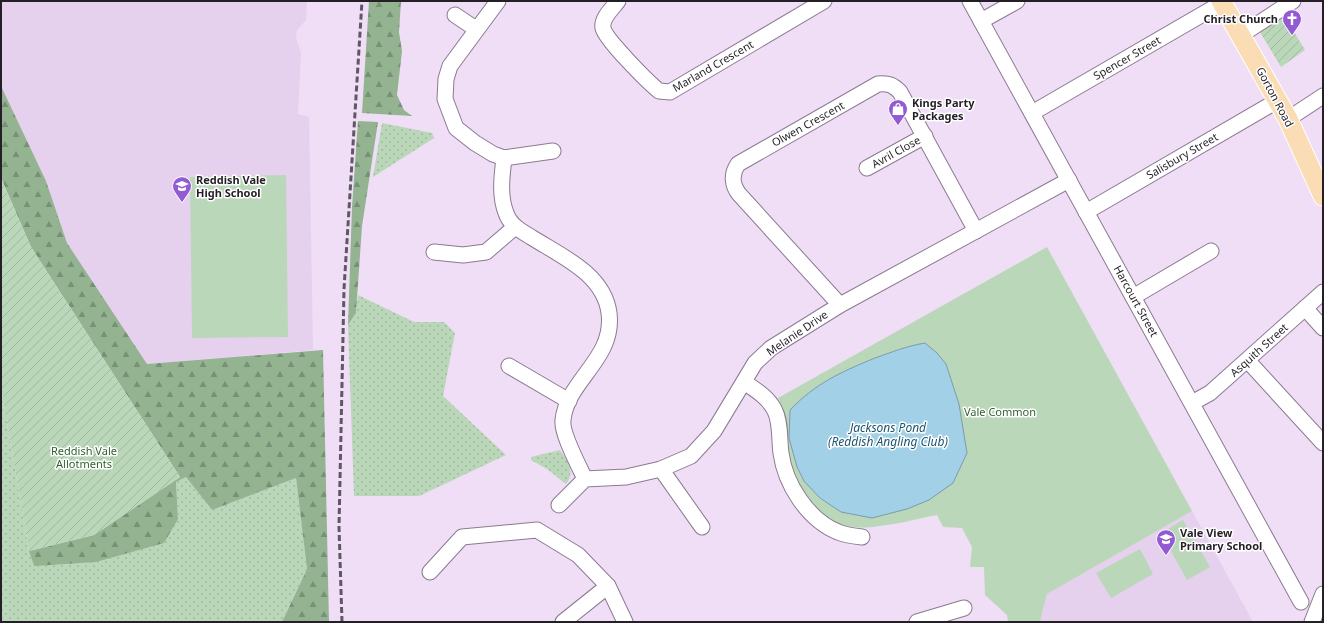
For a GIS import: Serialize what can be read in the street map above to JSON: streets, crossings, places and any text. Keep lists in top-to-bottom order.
{
  "streets": {
    "main road": ["Gorton Road"],
    "street": [
      "Spencer Street",
      "Marland Crescent",
      "Olwen Crescent",
      "Avril Close",
      "Salisbury Street",
      "Harcourt Street",
      "Melanie Drive",
      "Asquith Street"
    ]
  },
  "crossings": [
    ["Spencer Street", "Gorton Road"],
    ["Spencer Street", "Harcourt Street"],
    ["Gorton Road", "Salisbury Street"],
    ["Olwen Crescent", "Avril Close"],
    ["Olwen Crescent", "Melanie Drive"],
    ["Salisbury Street", "Harcourt Street"],
    ["Harcourt Street", "Melanie Drive"],
    ["Harcourt Street", "Asquith Street"]
  ],
  "water": ["Jacksons Pond (Reddish Angling Club)"],
  "parks": ["Vale Common", "Reddish Vale Allotments"],
  "places": {
    "church": ["Christ Church"],
    "shop": ["Kings Party Packages"],
    "school or university": ["Reddish Vale High School", "Vale View Primary School"]
  }
}
